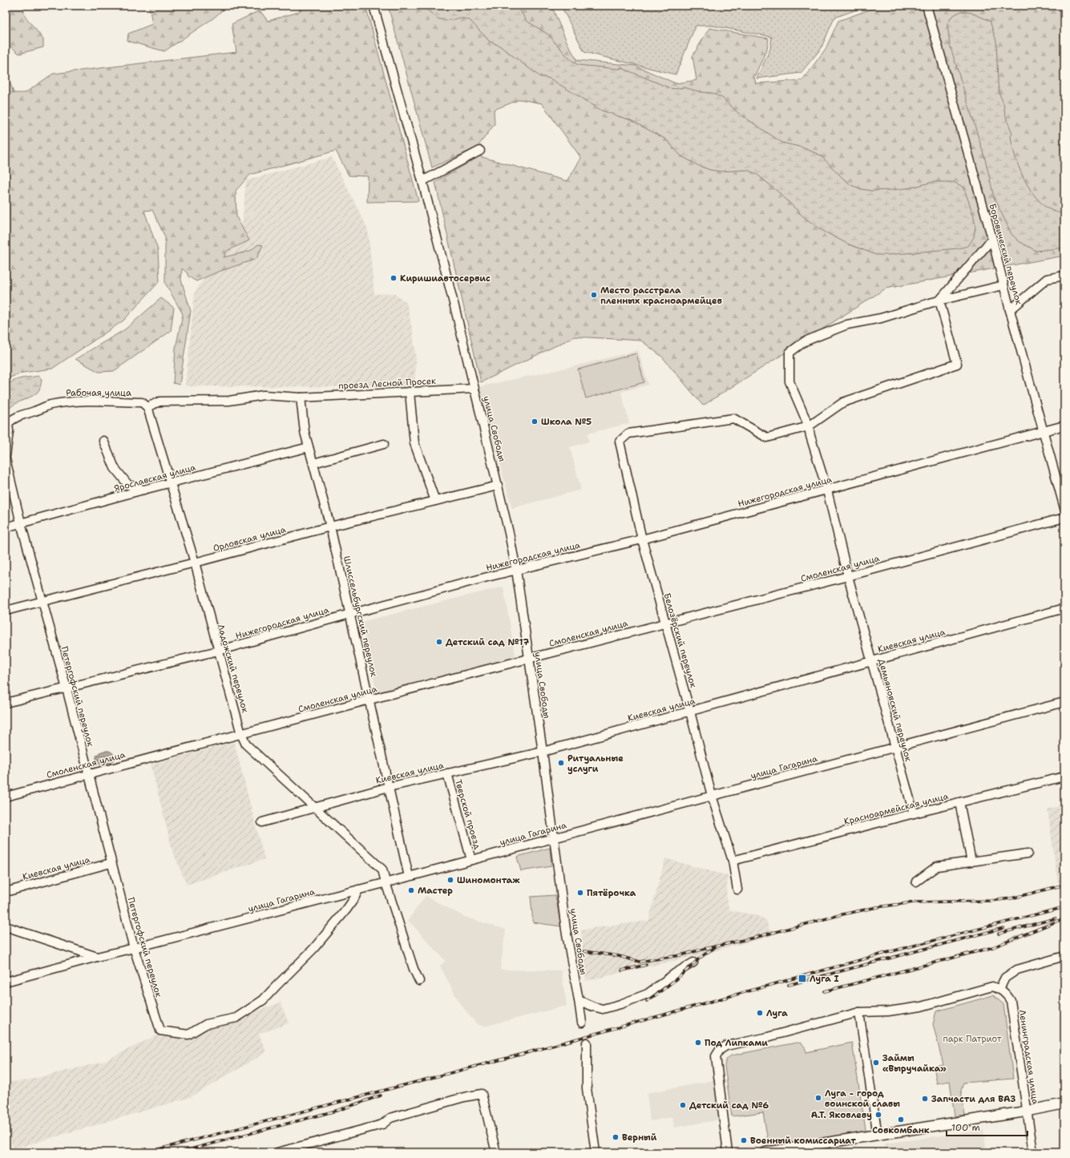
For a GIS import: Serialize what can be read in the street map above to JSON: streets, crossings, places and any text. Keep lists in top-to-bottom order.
{
  "streets": {
    "street": [
      "Боровический переулок",
      "проезд Лесной Просек",
      "Рабочая улица",
      "улица Свободы",
      "Ярославская улица",
      "Нижегородская улица",
      "Орловская улица",
      "Смоленская улица",
      "Шлиссельбургский переулок",
      "Белозёрский переулок",
      "Киевская улица",
      "Ладожский переулок",
      "Петергофский переулок",
      "Демьяновский переулок",
      "улица Гагарина",
      "Красноармейская улица",
      "Тверской проезд",
      "Ленинградская улица"
    ]
  },
  "crossings": [
    ["Боровический переулок", "Нижегородская улица"],
    ["проезд Лесной Просек", "улица Свободы"],
    ["проезд Лесной Просек", "Шлиссельбургский переулок"],
    ["Рабочая улица", "Ладожский переулок"],
    ["улица Свободы", "Нижегородская улица"],
    ["улица Свободы", "Орловская улица"],
    ["улица Свободы", "Смоленская улица"],
    ["улица Свободы", "Киевская улица"],
    ["улица Свободы", "улица Гагарина"],
    ["Ярославская улица", "Шлиссельбургский переулок"],
    ["Ярославская улица", "Ладожский переулок"],
    ["Ярославская улица", "Петергофский переулок"],
    ["Нижегородская улица", "Шлиссельбургский переулок"],
    ["Нижегородская улица", "Белозёрский переулок"],
    ["Нижегородская улица", "Ладожский переулок"],
    ["Нижегородская улица", "Петергофский переулок"],
    ["Нижегородская улица", "Демьяновский переулок"],
    ["Орловская улица", "Шлиссельбургский переулок"],
    ["Орловская улица", "Ладожский переулок"],
    ["Орловская улица", "Петергофский переулок"],
    ["Смоленская улица", "Шлиссельбургский переулок"],
    ["Смоленская улица", "Белозёрский переулок"],
    ["Смоленская улица", "Ладожский переулок"],
    ["Смоленская улица", "Петергофский переулок"],
    ["Смоленская улица", "Демьяновский переулок"],
    ["Шлиссельбургский переулок", "Киевская улица"],
    ["Шлиссельбургский переулок", "улица Гагарина"],
    ["Белозёрский переулок", "Киевская улица"],
    ["Белозёрский переулок", "Демьяновский переулок"],
    ["Белозёрский переулок", "улица Гагарина"],
    ["Белозёрский переулок", "Красноармейская улица"],
    ["Киевская улица", "Ладожский переулок"],
    ["Киевская улица", "Петергофский переулок"],
    ["Киевская улица", "Демьяновский переулок"],
    ["Киевская улица", "Тверской проезд"],
    ["Ладожский переулок", "улица Гагарина"],
    ["Петергофский переулок", "улица Гагарина"],
    ["Демьяновский переулок", "улица Гагарина"],
    ["Демьяновский переулок", "Красноармейская улица"],
    ["улица Гагарина", "Тверской проезд"]
  ],
  "parks": ["парк Патриот"],
  "places": {
    "other": [
      "Киришиавтосервис",
      "Место расстрела пленных красноармейцев",
      "Школа №5",
      "Детский сад №17",
      "Ритуальные услуги",
      "Шиномонтаж",
      "Мастер",
      "Пятёрочка",
      "Луга",
      "Под Липками",
      "Займы «Выручайка»",
      "Луга - город воинской славы",
      "Запчасти для ВАЗ",
      "Детский сад №6",
      "А.Т. Яковлеву",
      "Совкомбанк",
      "Верный",
      "Военный комиссариат"
    ],
    "transit": ["Луга I"]
  },
  "scale_bar": "100 m"
}
